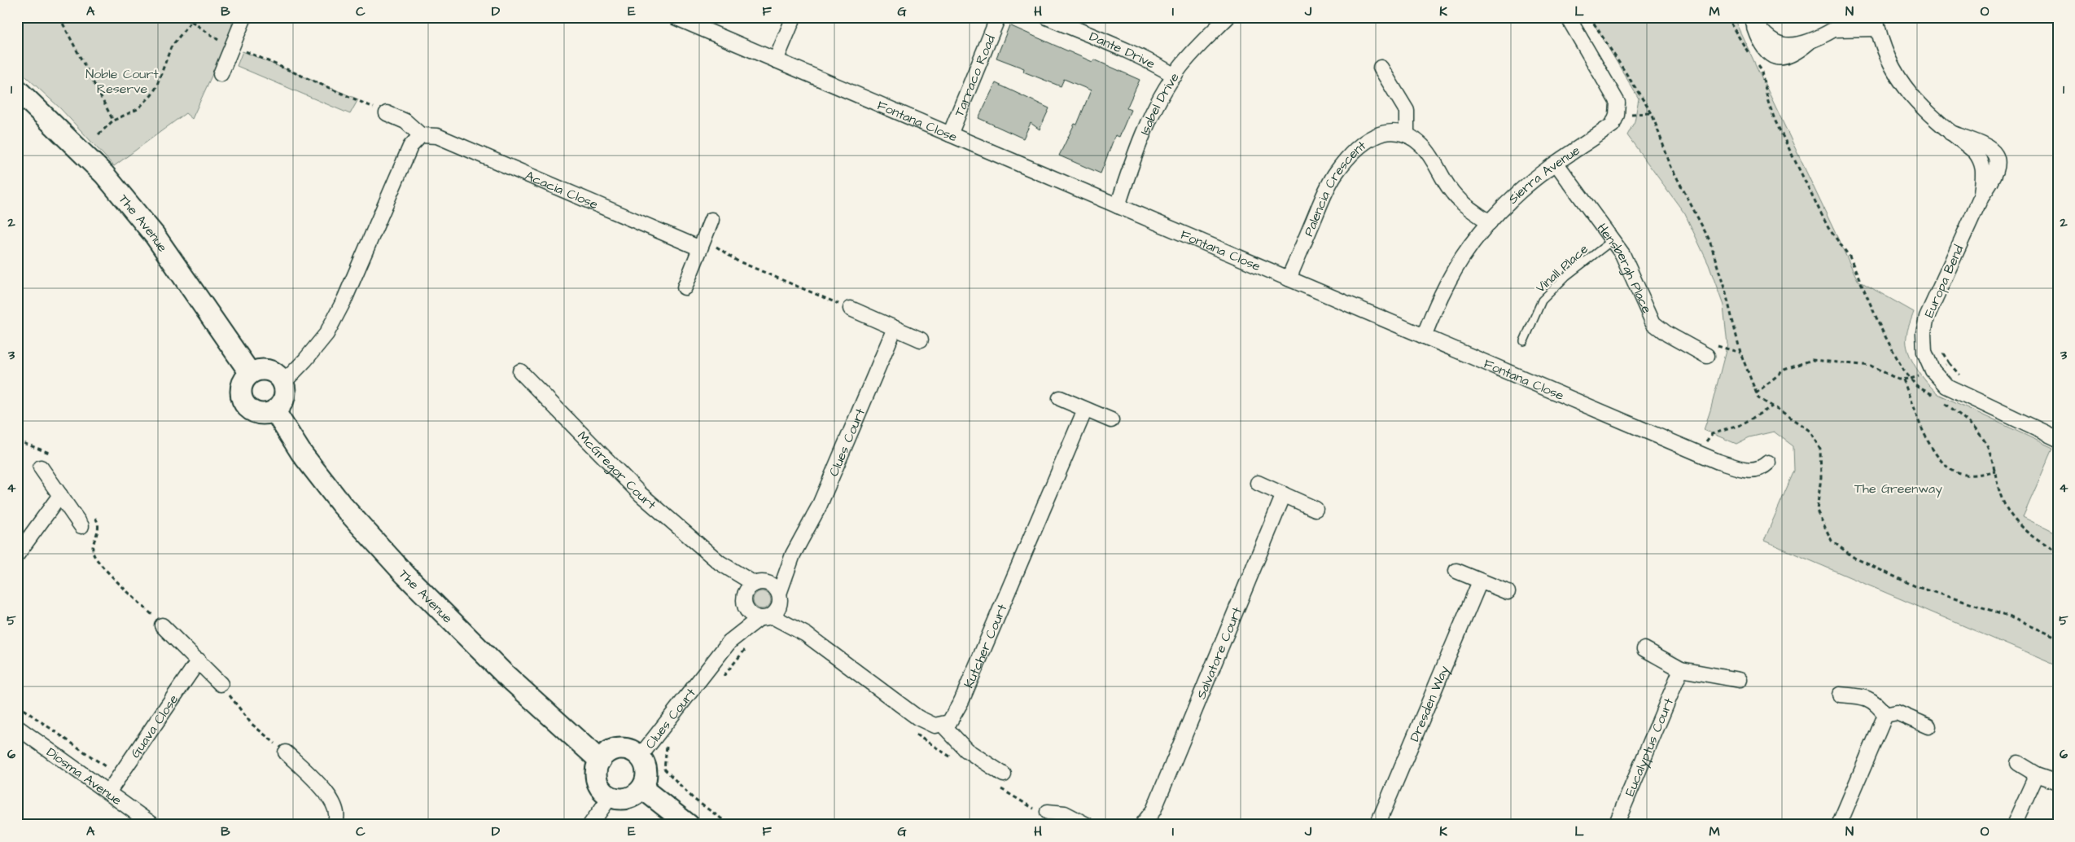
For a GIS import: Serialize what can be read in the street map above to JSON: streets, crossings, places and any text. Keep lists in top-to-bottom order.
{
  "streets": {
    "street": [
      "Dante Drive",
      "Tarraco Road",
      "Isabel Drive",
      "Fontana Close",
      "Sierra Avenue",
      "Acacia Close",
      "Palencia Crescent",
      "The Avenue",
      "Hensbergh Place",
      "Europa Bend",
      "Clues Court",
      "McGregor Court",
      "Kutcher Court",
      "Salvatore Court",
      "Dresden Way",
      "Guava Close",
      "Eucalyptus Court",
      "Diosma Avenue"
    ],
    "lane": ["Vinall Place"]
  },
  "crossings": [
    ["Dante Drive", "Isabel Drive"],
    ["Tarraco Road", "Fontana Close"],
    ["Isabel Drive", "Fontana Close"],
    ["Fontana Close", "Sierra Avenue"],
    ["Fontana Close", "Palencia Crescent"],
    ["Sierra Avenue", "Hensbergh Place"],
    ["The Avenue", "Clues Court"],
    ["Vinall Place", "Hensbergh Place"],
    ["Clues Court", "McGregor Court"],
    ["Guava Close", "Diosma Avenue"]
  ],
  "parks": ["Noble Court Reserve", "The Greenway"],
  "grid": {
    "columns": [
      "A",
      "B",
      "C",
      "D",
      "E",
      "F",
      "G",
      "H",
      "I",
      "J",
      "K",
      "L",
      "M",
      "N",
      "O"
    ],
    "rows": [
      "1",
      "2",
      "3",
      "4",
      "5",
      "6"
    ]
  }
}
